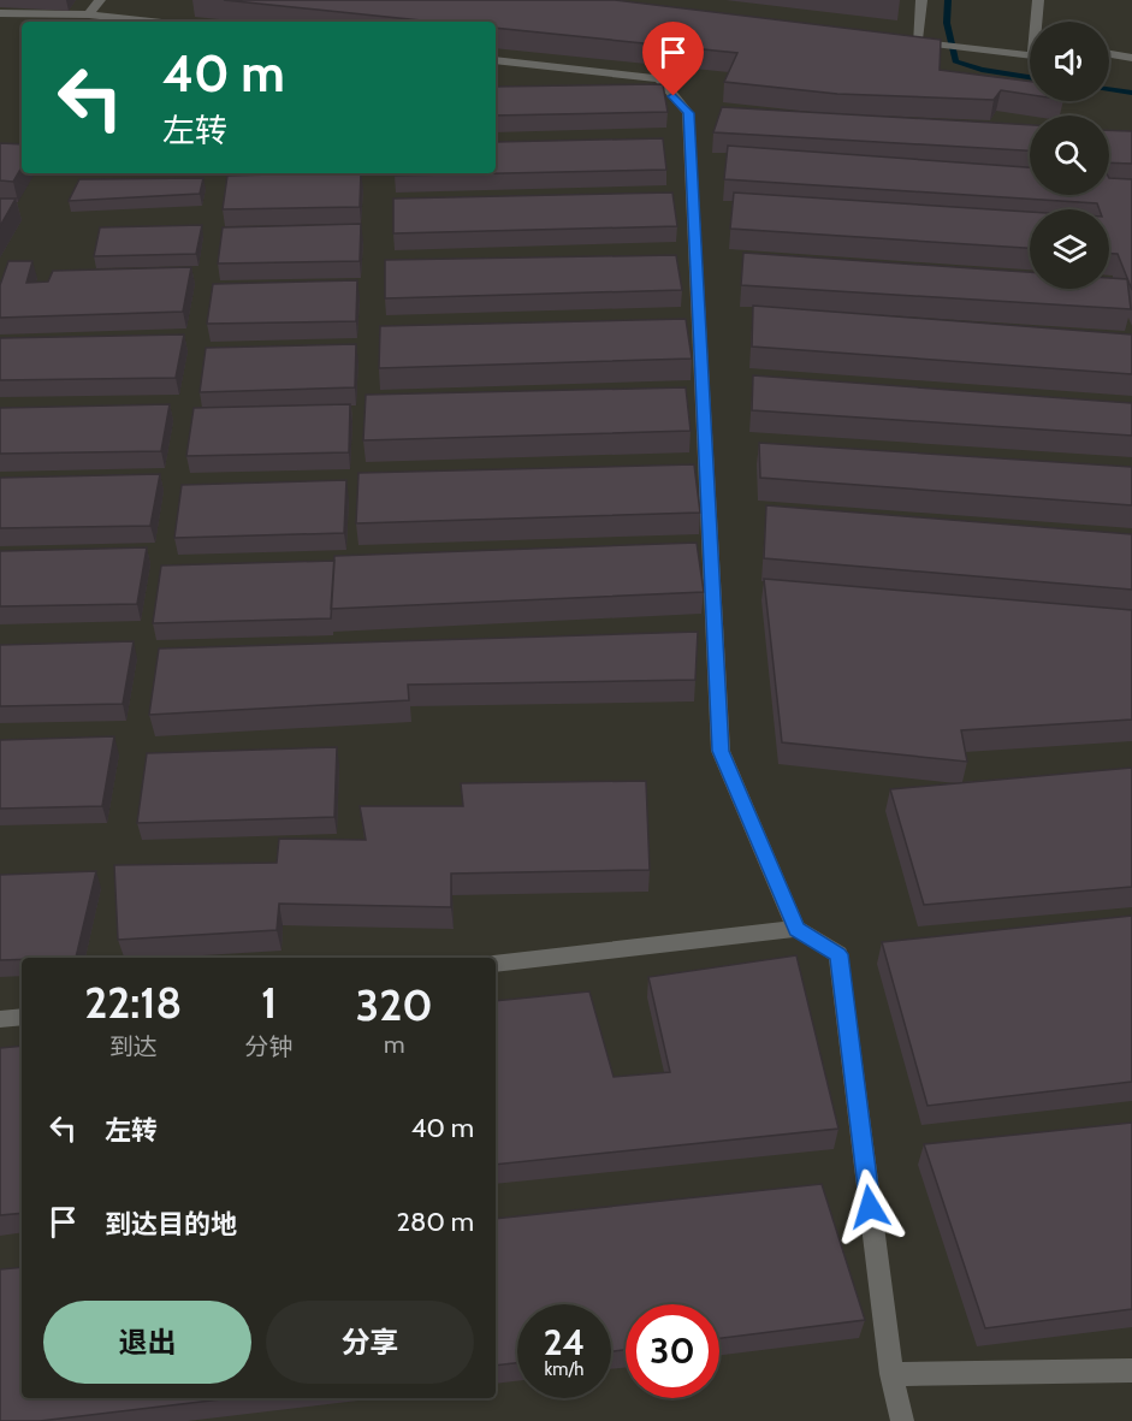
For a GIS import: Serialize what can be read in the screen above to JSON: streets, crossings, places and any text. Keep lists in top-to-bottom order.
{
  "page": {
    "turn": ["40 m", "左转"],
    "eta": [
      "22:18",
      "到达",
      "1",
      "分钟",
      "320",
      "m"
    ],
    "list": [
      {
        "name": "左转",
        "value": "40 m"
      },
      {
        "name": "到达目的地",
        "value": "280 m"
      }
    ],
    "buttons": ["退出", "分享"],
    "speed": "24 km/h",
    "limit": "30"
  }
}
